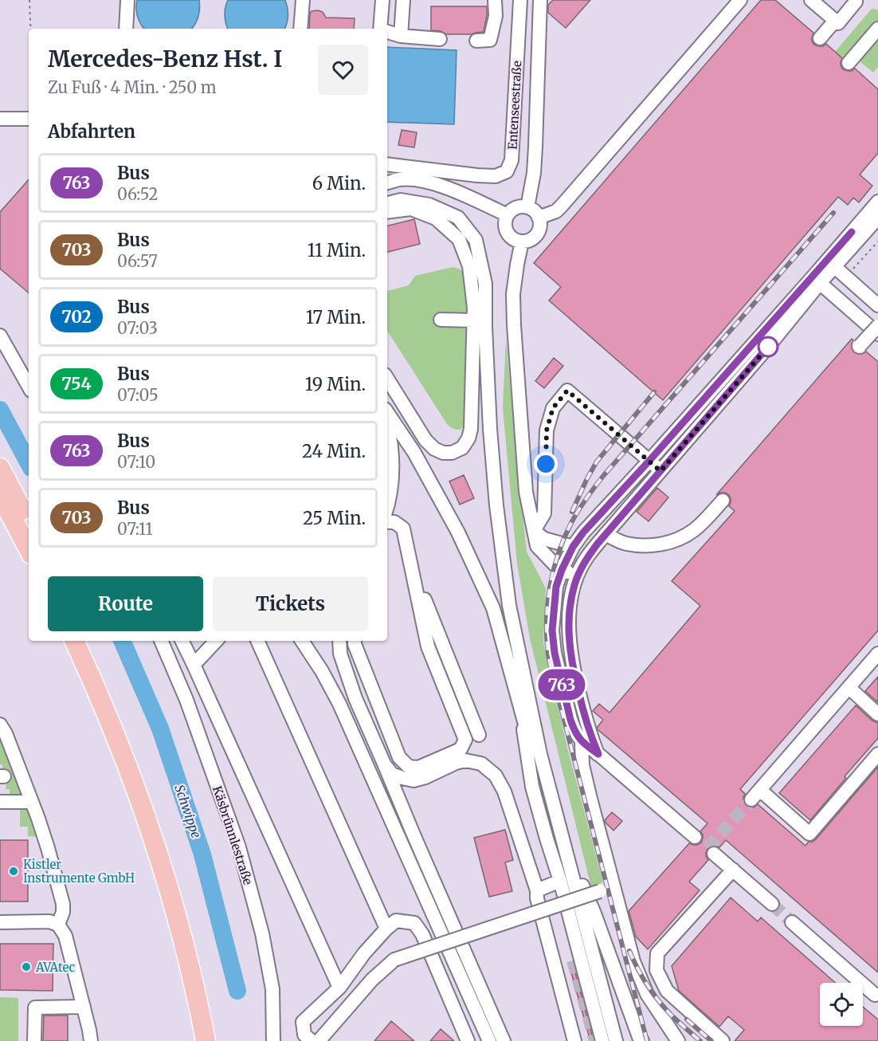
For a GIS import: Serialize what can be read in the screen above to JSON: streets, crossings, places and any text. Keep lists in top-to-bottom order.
{
  "streets": {
    "street": ["Entenseestraße", "Käsbrünnlestraße"]
  },
  "water": ["Schwippe"],
  "places": ["Kistler Instrumente GmbH", "AVAtec"],
  "lines": ["bus line 763"],
  "page": {
    "on_map": "763",
    "heading": [
      ["Mercedes-Benz Hst. I", "Zu Fuß · 4 Min. · 250 m"],
      "Abfahrten"
    ],
    "list": [
      {
        "mark": "763",
        "name": "Bus",
        "note": "06:52",
        "value": "6 Min."
      },
      {
        "mark": "703",
        "name": "Bus",
        "note": "06:57",
        "value": "11 Min."
      },
      {
        "mark": "702",
        "name": "Bus",
        "note": "07:03",
        "value": "17 Min."
      },
      {
        "mark": "754",
        "name": "Bus",
        "note": "07:05",
        "value": "19 Min."
      },
      {
        "mark": "763",
        "name": "Bus",
        "note": "07:10",
        "value": "24 Min."
      },
      {
        "mark": "703",
        "name": "Bus",
        "note": "07:11",
        "value": "25 Min."
      }
    ],
    "buttons": ["Route", "Tickets"]
  }
}
